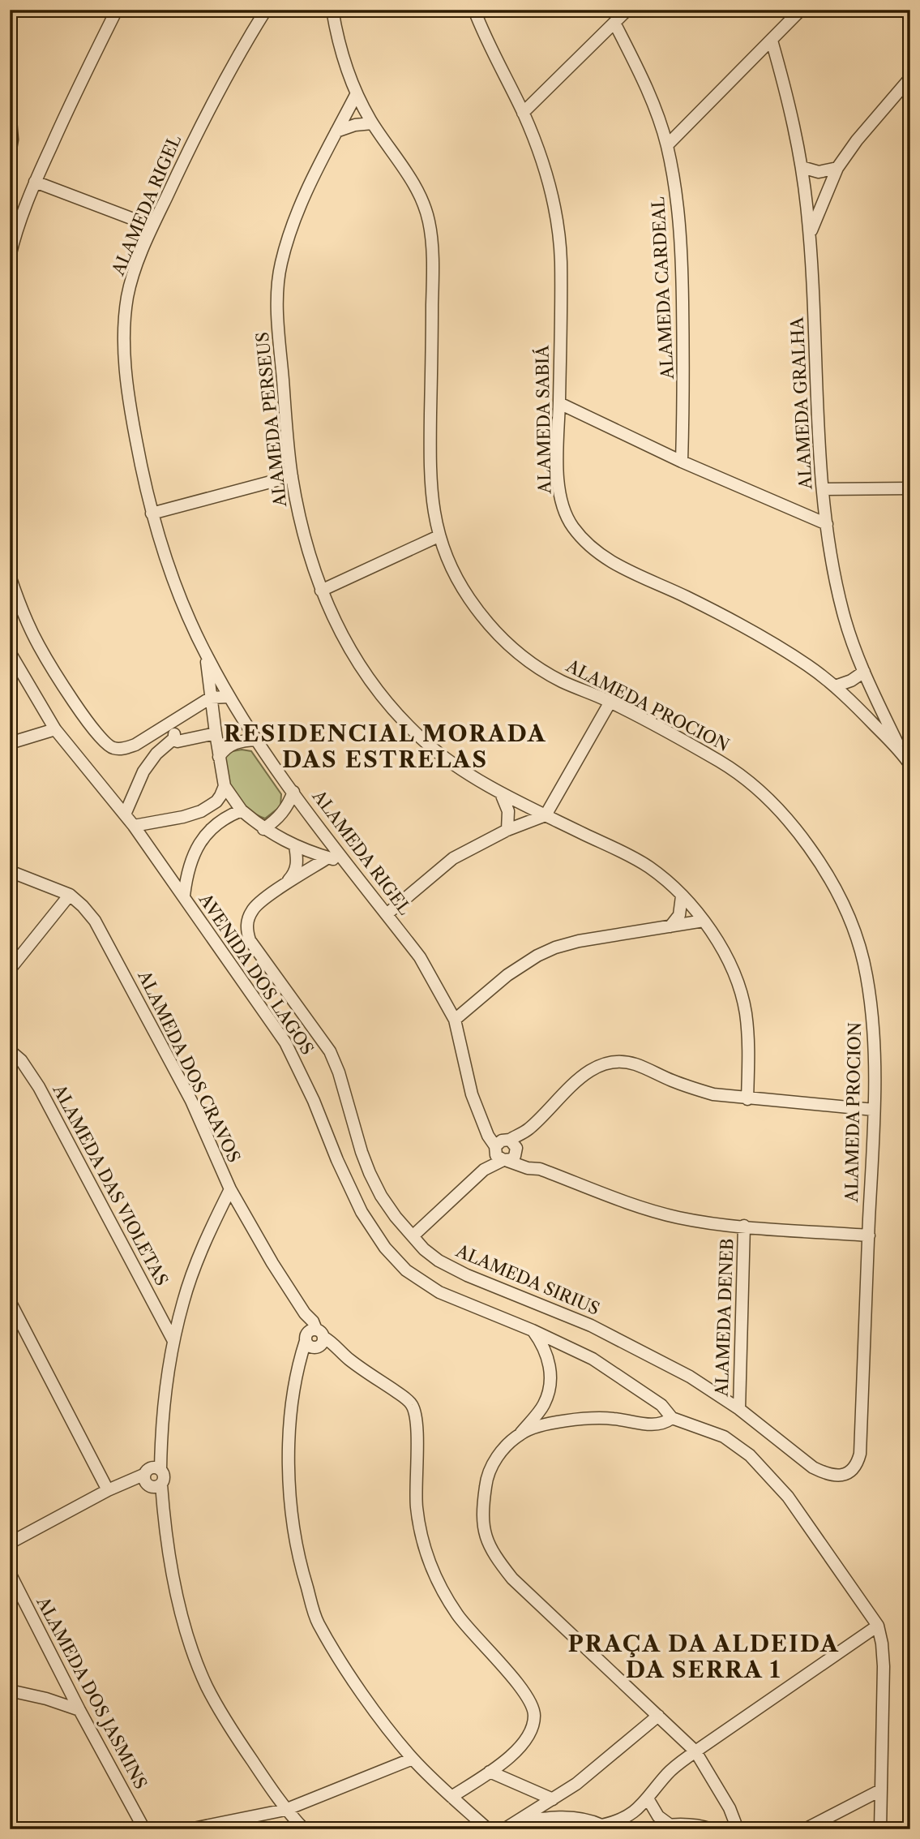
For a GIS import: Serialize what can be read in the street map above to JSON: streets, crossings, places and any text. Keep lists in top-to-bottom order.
{
  "streets": {
    "street": [
      "ALAMEDA RIGEL",
      "ALAMEDA CARDEAL",
      "ALAMEDA GRALHA",
      "ALAMEDA PERSEUS",
      "ALAMEDA SABIÁ",
      "ALAMEDA PROCION",
      "AVENIDA DOS LAGOS",
      "ALAMEDA DOS CRAVOS",
      "ALAMEDA DAS VIOLETAS",
      "ALAMEDA SIRIUS",
      "ALAMEDA DENEB",
      "ALAMEDA DOS JASMINS"
    ]
  },
  "crossings": [
    ["ALAMEDA RIGEL", "ALAMEDA PROCION"],
    ["ALAMEDA RIGEL", "ALAMEDA DENEB"],
    ["ALAMEDA GRALHA", "ALAMEDA SABIÁ"],
    ["ALAMEDA PERSEUS", "ALAMEDA PROCION"],
    ["ALAMEDA PROCION", "ALAMEDA SIRIUS"],
    ["ALAMEDA SIRIUS", "ALAMEDA DENEB"]
  ],
  "districts": ["RESIDENCIAL MORADA DAS ESTRELAS", "PRAÇA DA ALDEIDA DA SERRA 1"]
}
